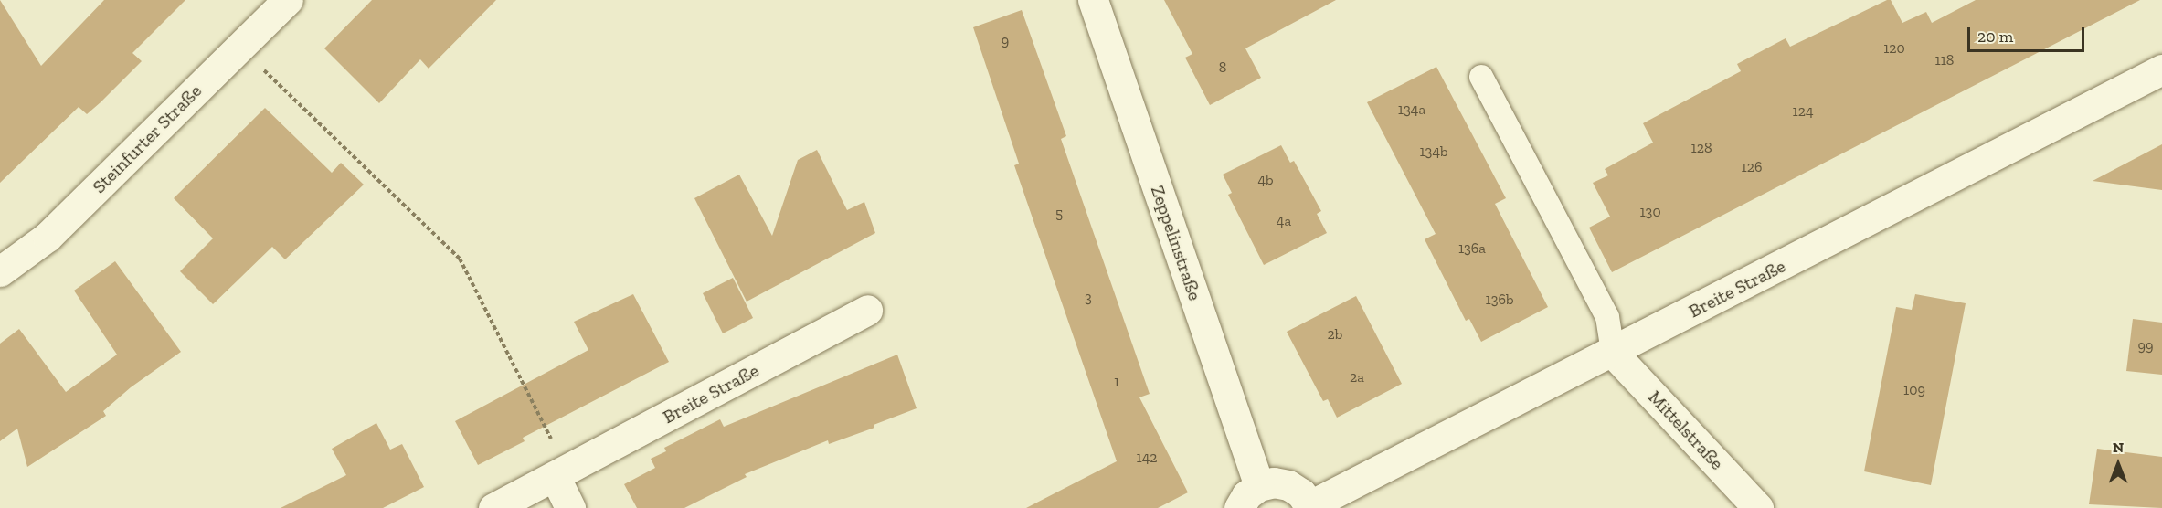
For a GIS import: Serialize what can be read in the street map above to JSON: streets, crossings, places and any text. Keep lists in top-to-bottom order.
{
  "streets": {
    "street": [
      "Steinfurter Straße",
      "Zeppelinstraße",
      "Breite Straße",
      "Mittelstraße"
    ]
  },
  "crossings": [
    ["Breite Straße", "Mittelstraße"]
  ],
  "house_numbers": [
    "9",
    "120",
    "118",
    "8",
    "134a",
    "124",
    "128",
    "134b",
    "126",
    "4b",
    "130",
    "5",
    "4a",
    "136a",
    "3",
    "136b",
    "2b",
    "99",
    "2a",
    "1",
    "109",
    "142"
  ],
  "scale_bar": "20 m",
  "north": "top"
}
